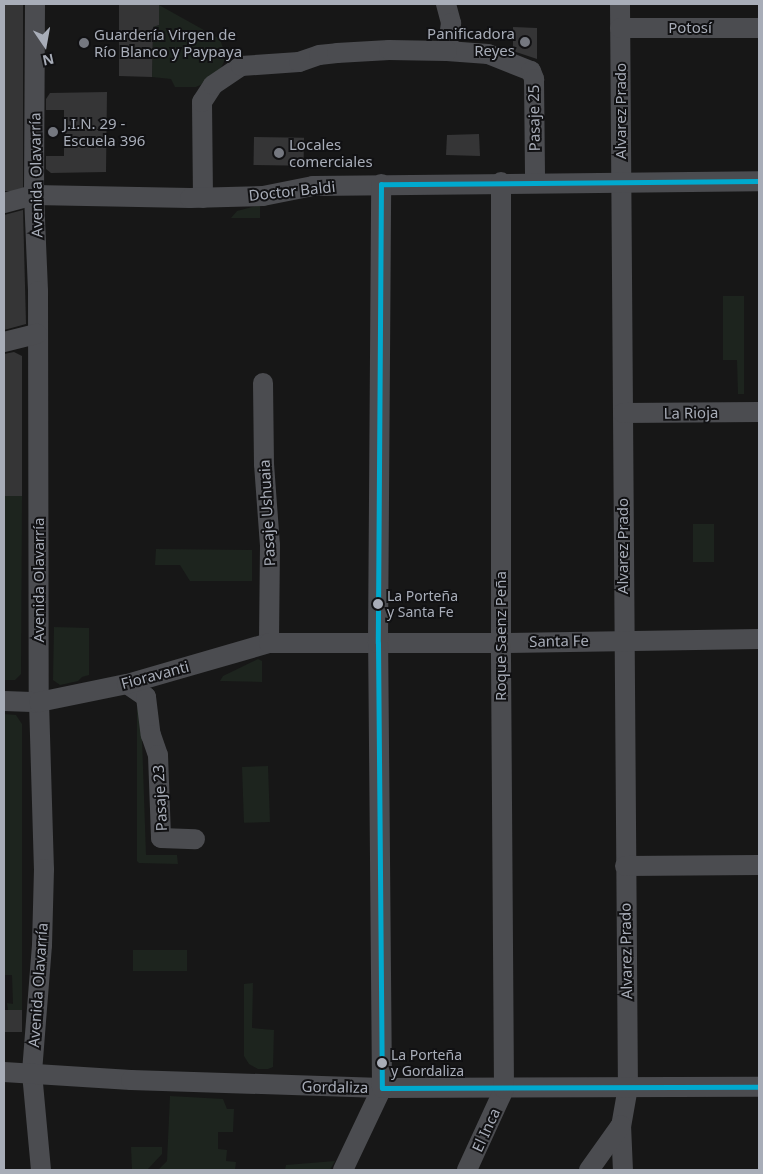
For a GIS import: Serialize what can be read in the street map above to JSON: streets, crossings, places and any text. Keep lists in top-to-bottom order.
{
  "streets": {
    "street": [
      "Potosí",
      "Alvarez Prado",
      "Pasaje 25",
      "Avenida Olavarría",
      "Doctor Baldi",
      "La Rioja",
      "Pasaje Ushuaia",
      "Roque Saenz Peña",
      "Santa Fe",
      "Fioravanti",
      "Pasaje 23",
      "Gordaliza",
      "El Inca"
    ]
  },
  "crossings": [
    ["Potosí", "Alvarez Prado"],
    ["Alvarez Prado", "Doctor Baldi"],
    ["Alvarez Prado", "La Rioja"],
    ["Alvarez Prado", "Santa Fe"],
    ["Alvarez Prado", "Gordaliza"],
    ["Pasaje 25", "Doctor Baldi"],
    ["Avenida Olavarría", "Doctor Baldi"],
    ["Avenida Olavarría", "Fioravanti"],
    ["Avenida Olavarría", "Gordaliza"],
    ["Doctor Baldi", "Roque Saenz Peña"],
    ["Pasaje Ushuaia", "Santa Fe"],
    ["Pasaje Ushuaia", "Fioravanti"],
    ["Roque Saenz Peña", "Santa Fe"],
    ["Roque Saenz Peña", "Gordaliza"],
    ["Roque Saenz Peña", "El Inca"],
    ["Santa Fe", "Fioravanti"],
    ["Fioravanti", "Pasaje 23"],
    ["Gordaliza", "El Inca"]
  ],
  "places": [
    "Panificadora Reyes",
    "Guardería Virgen de Río Blanco y Paypaya",
    "J.I.N. 29 - Escuela 396",
    "Locales comerciales",
    "La Porteña y Santa Fe",
    "La Porteña y Gordaliza"
  ],
  "north": "bottom"
}
